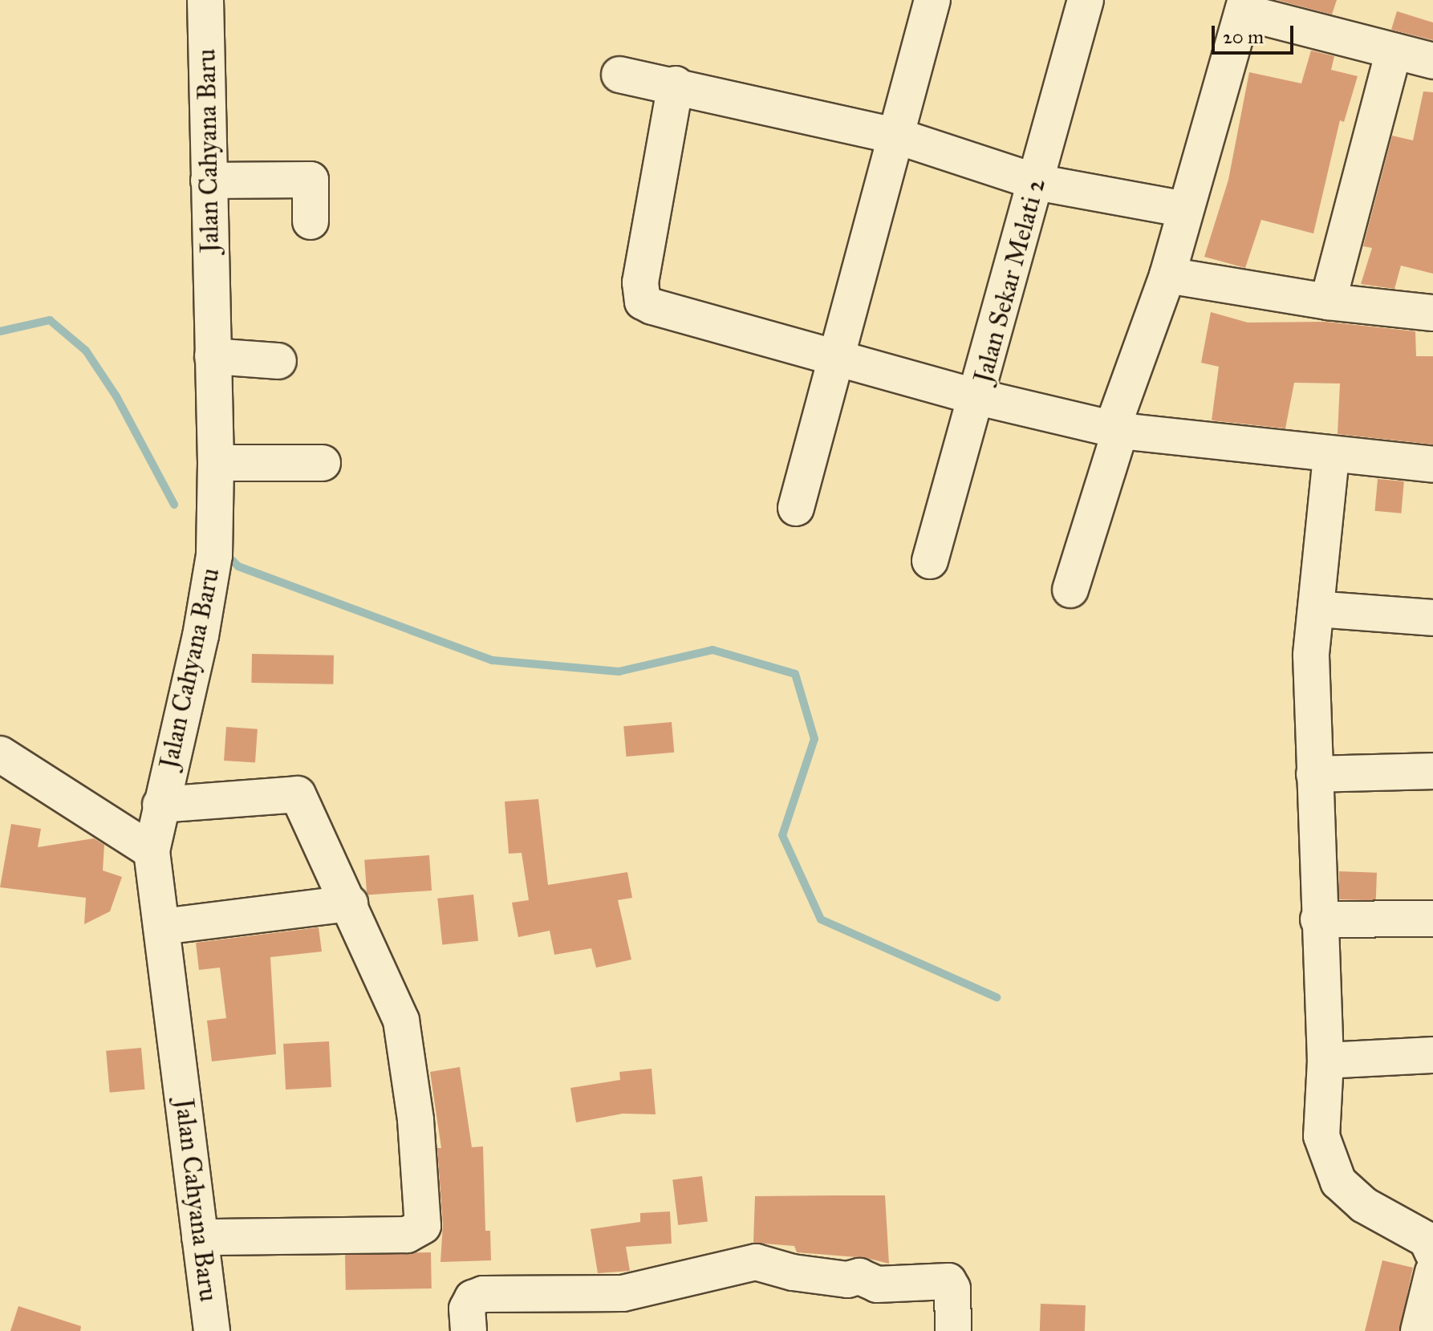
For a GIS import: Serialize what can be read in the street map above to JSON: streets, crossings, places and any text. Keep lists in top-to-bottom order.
{
  "streets": {
    "street": ["Jalan Cahyana Baru", "Jalan Sekar Melati 2"]
  },
  "scale_bar": "20 m"
}
